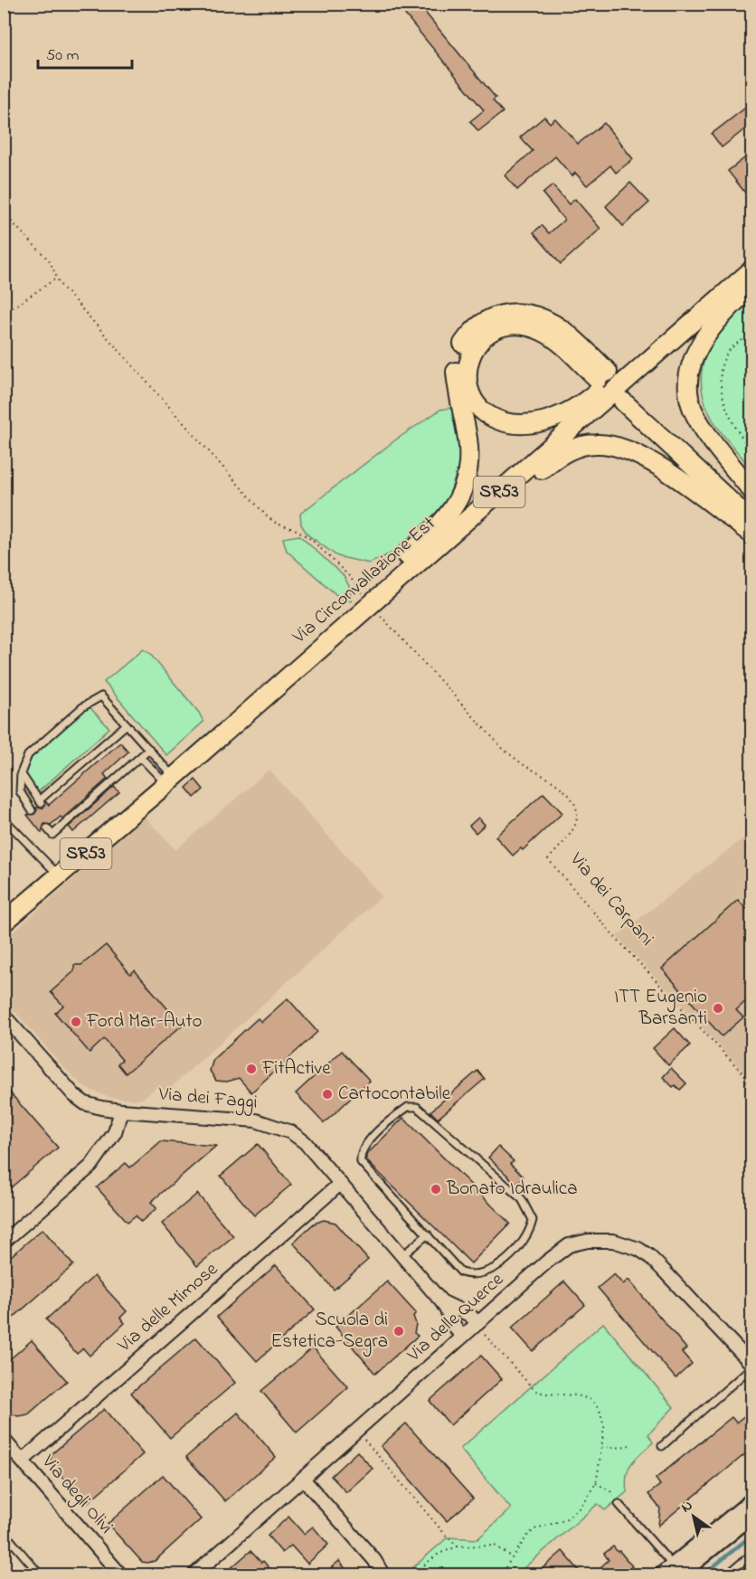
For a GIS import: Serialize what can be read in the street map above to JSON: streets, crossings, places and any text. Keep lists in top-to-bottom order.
{
  "streets": {
    "main road": ["SR53", "Via Circonvallazione Est"],
    "street": [
      "Via dei Faggi",
      "Via delle Mimose",
      "Via delle Querce",
      "Via degli Olivi"
    ],
    "path": ["Via dei Carpani"]
  },
  "crossings": [
    ["Via Circonvallazione Est", "Via dei Carpani"],
    ["Via dei Faggi", "Via delle Mimose"],
    ["Via dei Faggi", "Via delle Querce"],
    ["Via delle Mimose", "Via degli Olivi"]
  ],
  "places": [
    "ITT Eugenio Barsanti",
    "Ford Mar-Auto",
    "FitActive",
    "Cartocontabile",
    "Bonato Idraulica",
    "Scuola di Estetica-Segra"
  ],
  "scale_bar": "50 m",
  "north": "top left"
}
